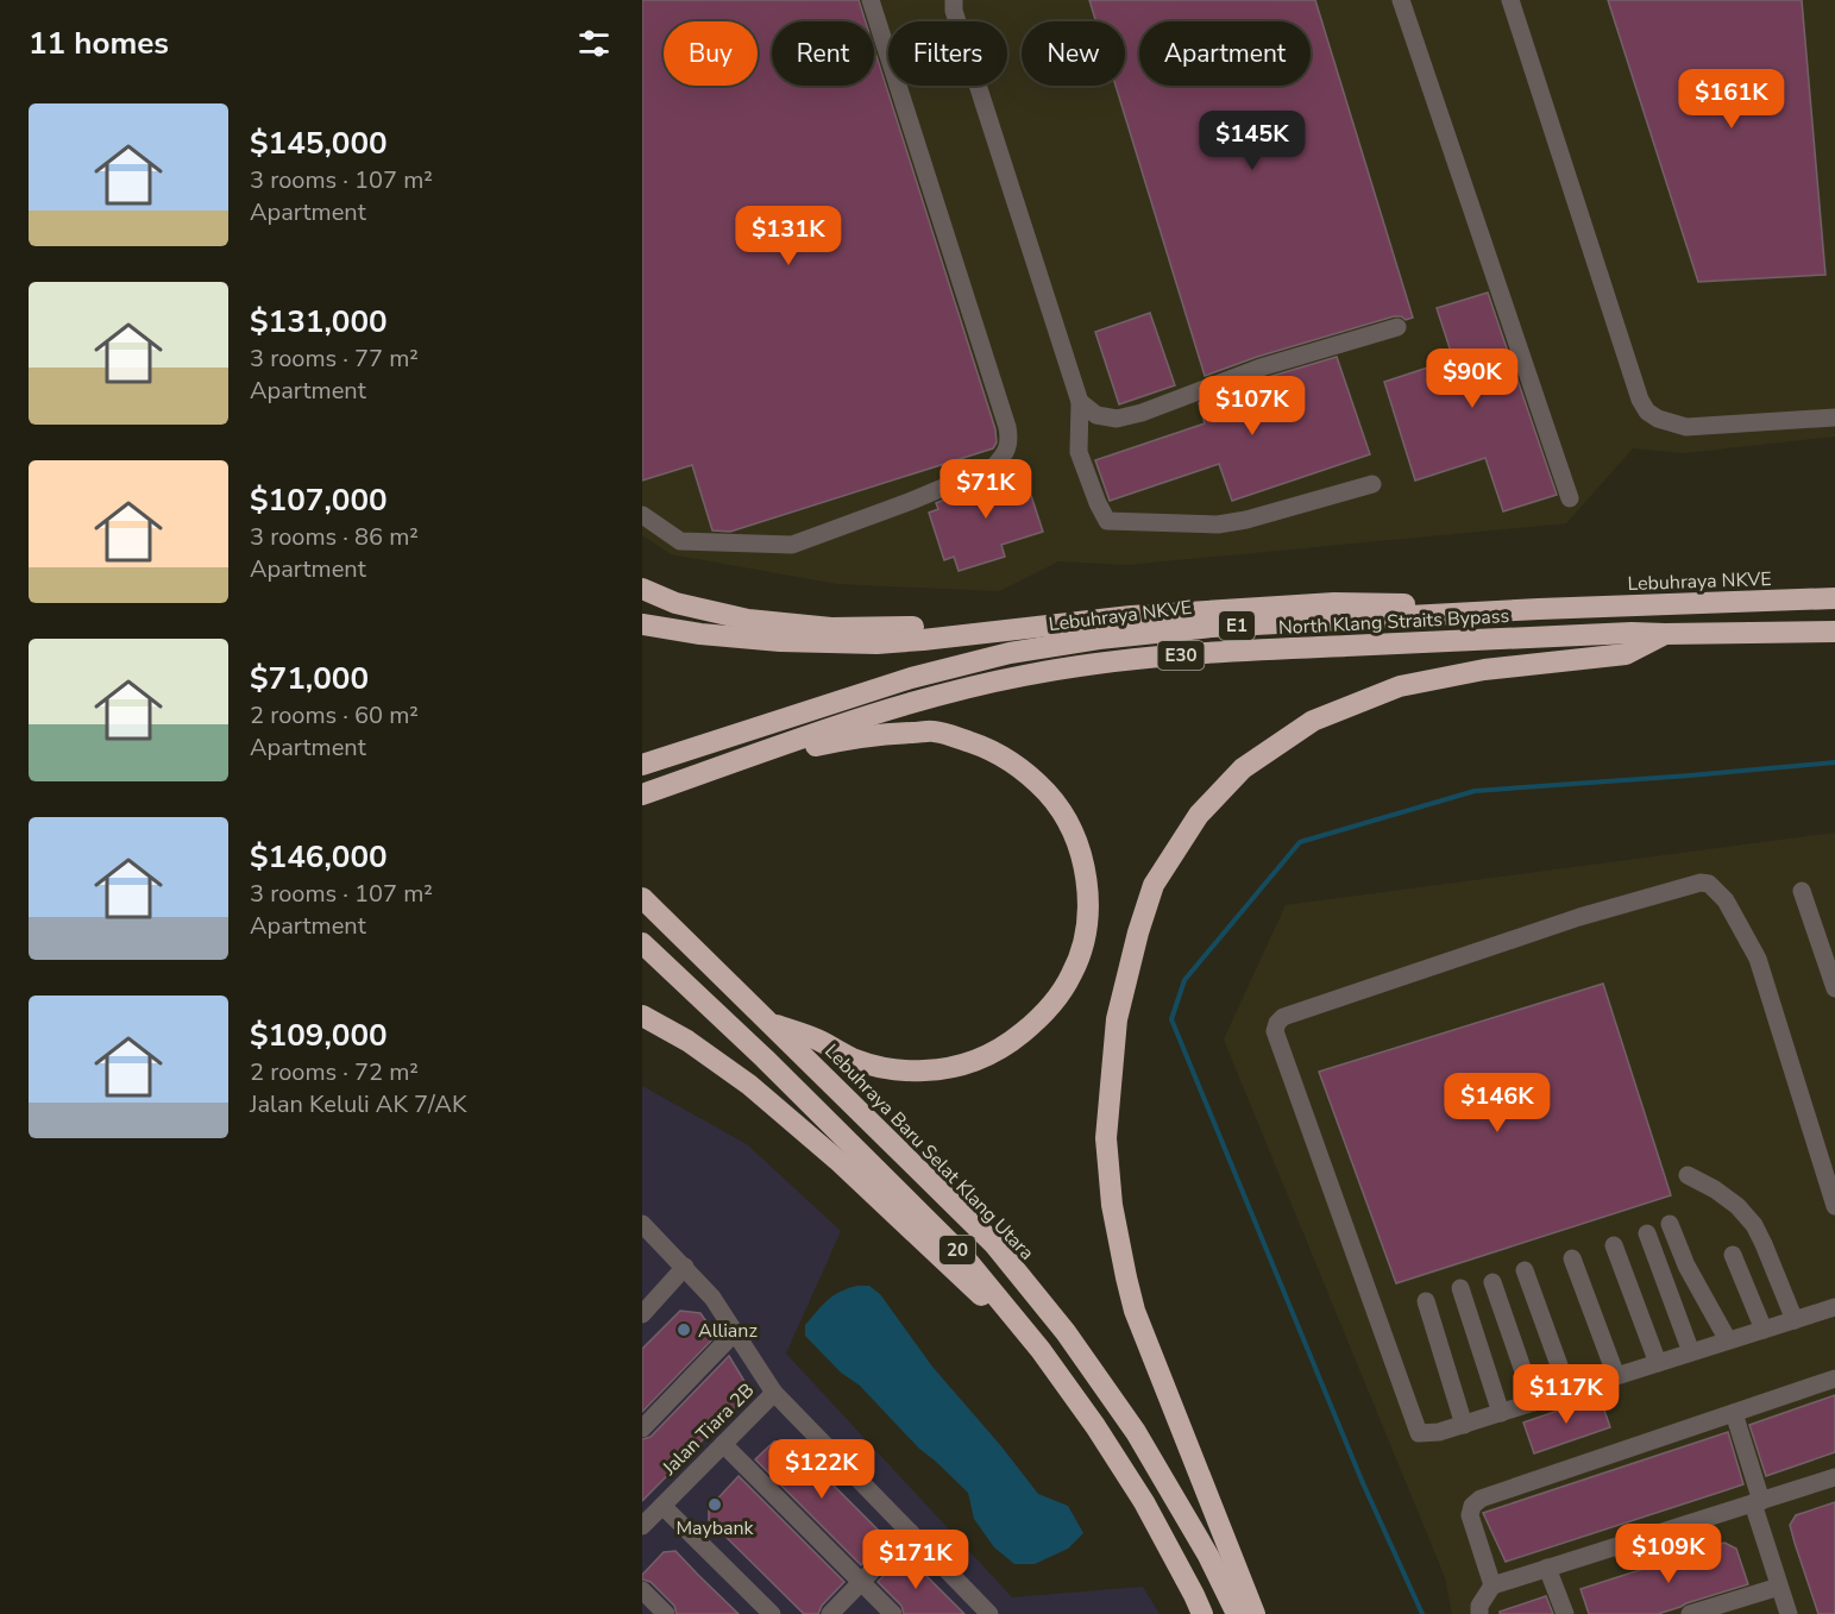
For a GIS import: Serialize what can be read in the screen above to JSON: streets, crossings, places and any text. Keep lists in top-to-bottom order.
{
  "streets": {
    "highway": [
      "Lebuhraya NKVE",
      "North Klang Straits Bypass",
      "E1",
      "E30",
      "Lebuhraya Baru Selat Klang Utara",
      "20"
    ],
    "street": ["Jalan Tiara 2B"]
  },
  "crossings": [
    ["North Klang Straits Bypass", "E30"]
  ],
  "places": ["Allianz", "Maybank"],
  "page": {
    "heading": "11 homes",
    "chip": [
      "Buy",
      "Rent",
      "Filters",
      "New",
      "Apartment"
    ],
    "price": [
      "$161K",
      "$145K",
      "$131K",
      "$90K",
      "$107K",
      "$71K",
      "$146K",
      "$117K",
      "$122K",
      "$109K",
      "$171K"
    ],
    "list": [
      {
        "name": "$145,000",
        "note": "3 rooms · 107 m² · Apartment"
      },
      {
        "name": "$131,000",
        "note": "3 rooms · 77 m² · Apartment"
      },
      {
        "name": "$107,000",
        "note": "3 rooms · 86 m² · Apartment"
      },
      {
        "name": "$71,000",
        "note": "2 rooms · 60 m² · Apartment"
      },
      {
        "name": "$146,000",
        "note": "3 rooms · 107 m² · Apartment"
      },
      {
        "name": "$109,000",
        "note": "2 rooms · 72 m² · Jalan Keluli AK 7/AK"
      }
    ]
  }
}
